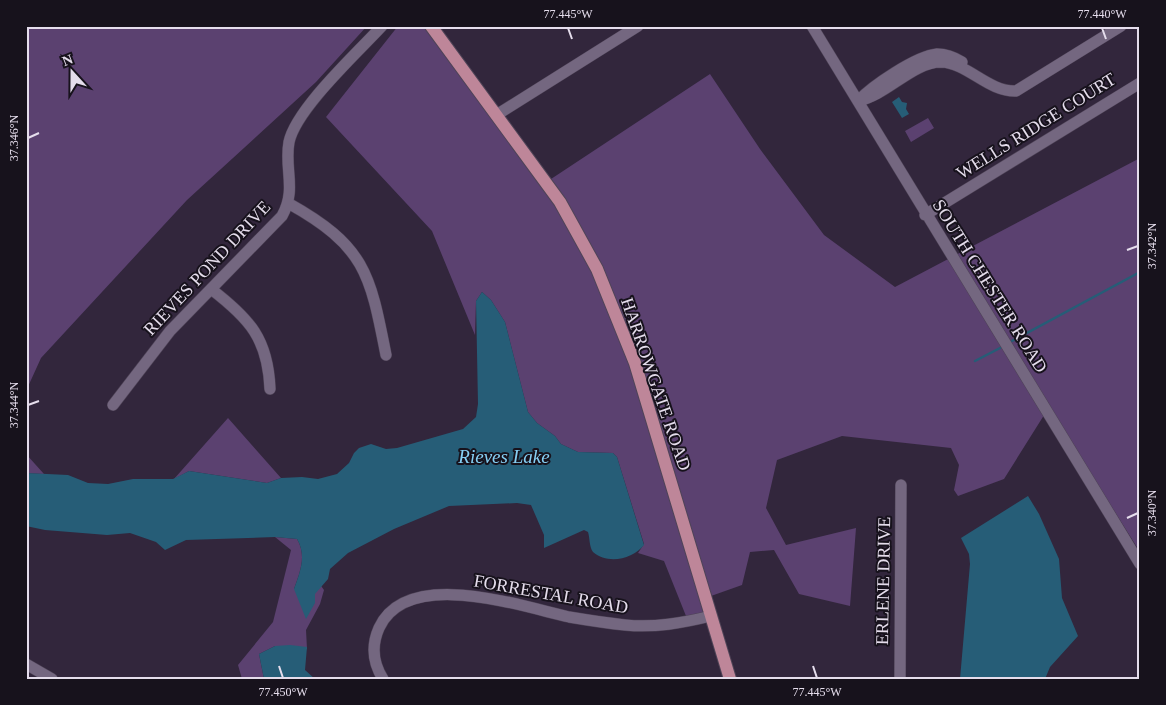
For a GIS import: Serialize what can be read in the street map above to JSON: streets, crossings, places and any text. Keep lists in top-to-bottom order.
{
  "streets": {
    "main road": ["HARROWGATE ROAD"],
    "street": [
      "WELLS RIDGE COURT",
      "RIEVES POND DRIVE",
      "SOUTH CHESTER ROAD",
      "ERLENE DRIVE",
      "FORRESTAL ROAD"
    ]
  },
  "crossings": [
    ["WELLS RIDGE COURT", "SOUTH CHESTER ROAD"],
    ["HARROWGATE ROAD", "FORRESTAL ROAD"]
  ],
  "water": ["Rieves Lake"],
  "north": "top",
  "coordinates": [
    "77.445°W",
    "77.440°W",
    "37.346°N",
    "37.342°N",
    "37.344°N",
    "37.340°N",
    "77.450°W"
  ]
}
